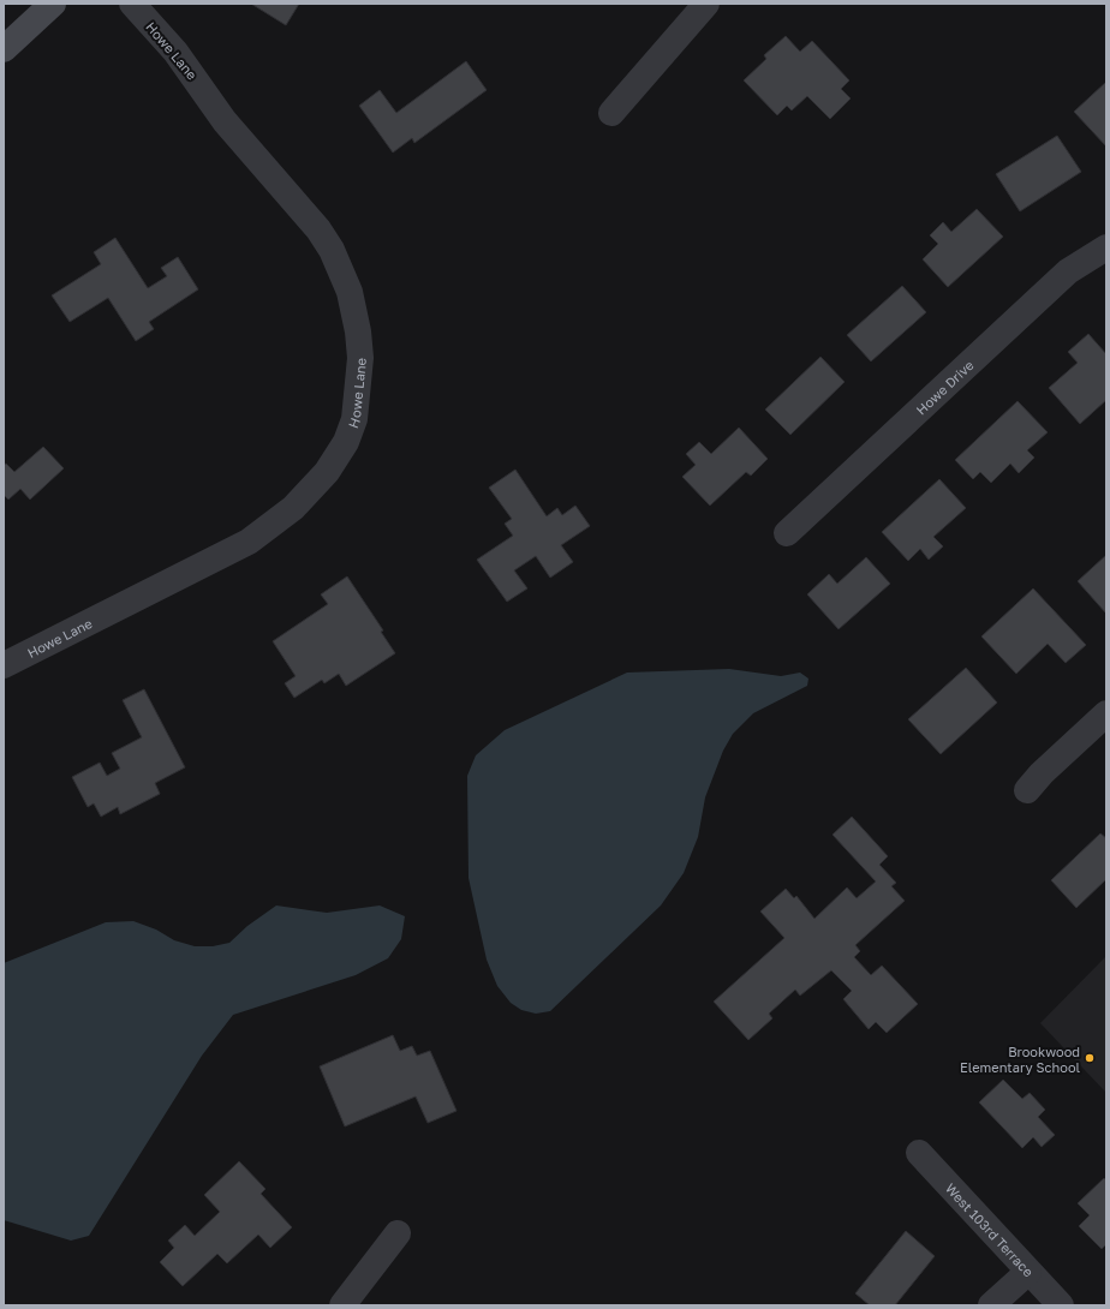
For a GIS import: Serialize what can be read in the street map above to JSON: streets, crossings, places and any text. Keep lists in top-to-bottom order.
{
  "streets": {
    "street": ["Howe Lane", "Howe Drive", "West 103rd Terrace"]
  },
  "places": ["Brookwood Elementary School"]
}
